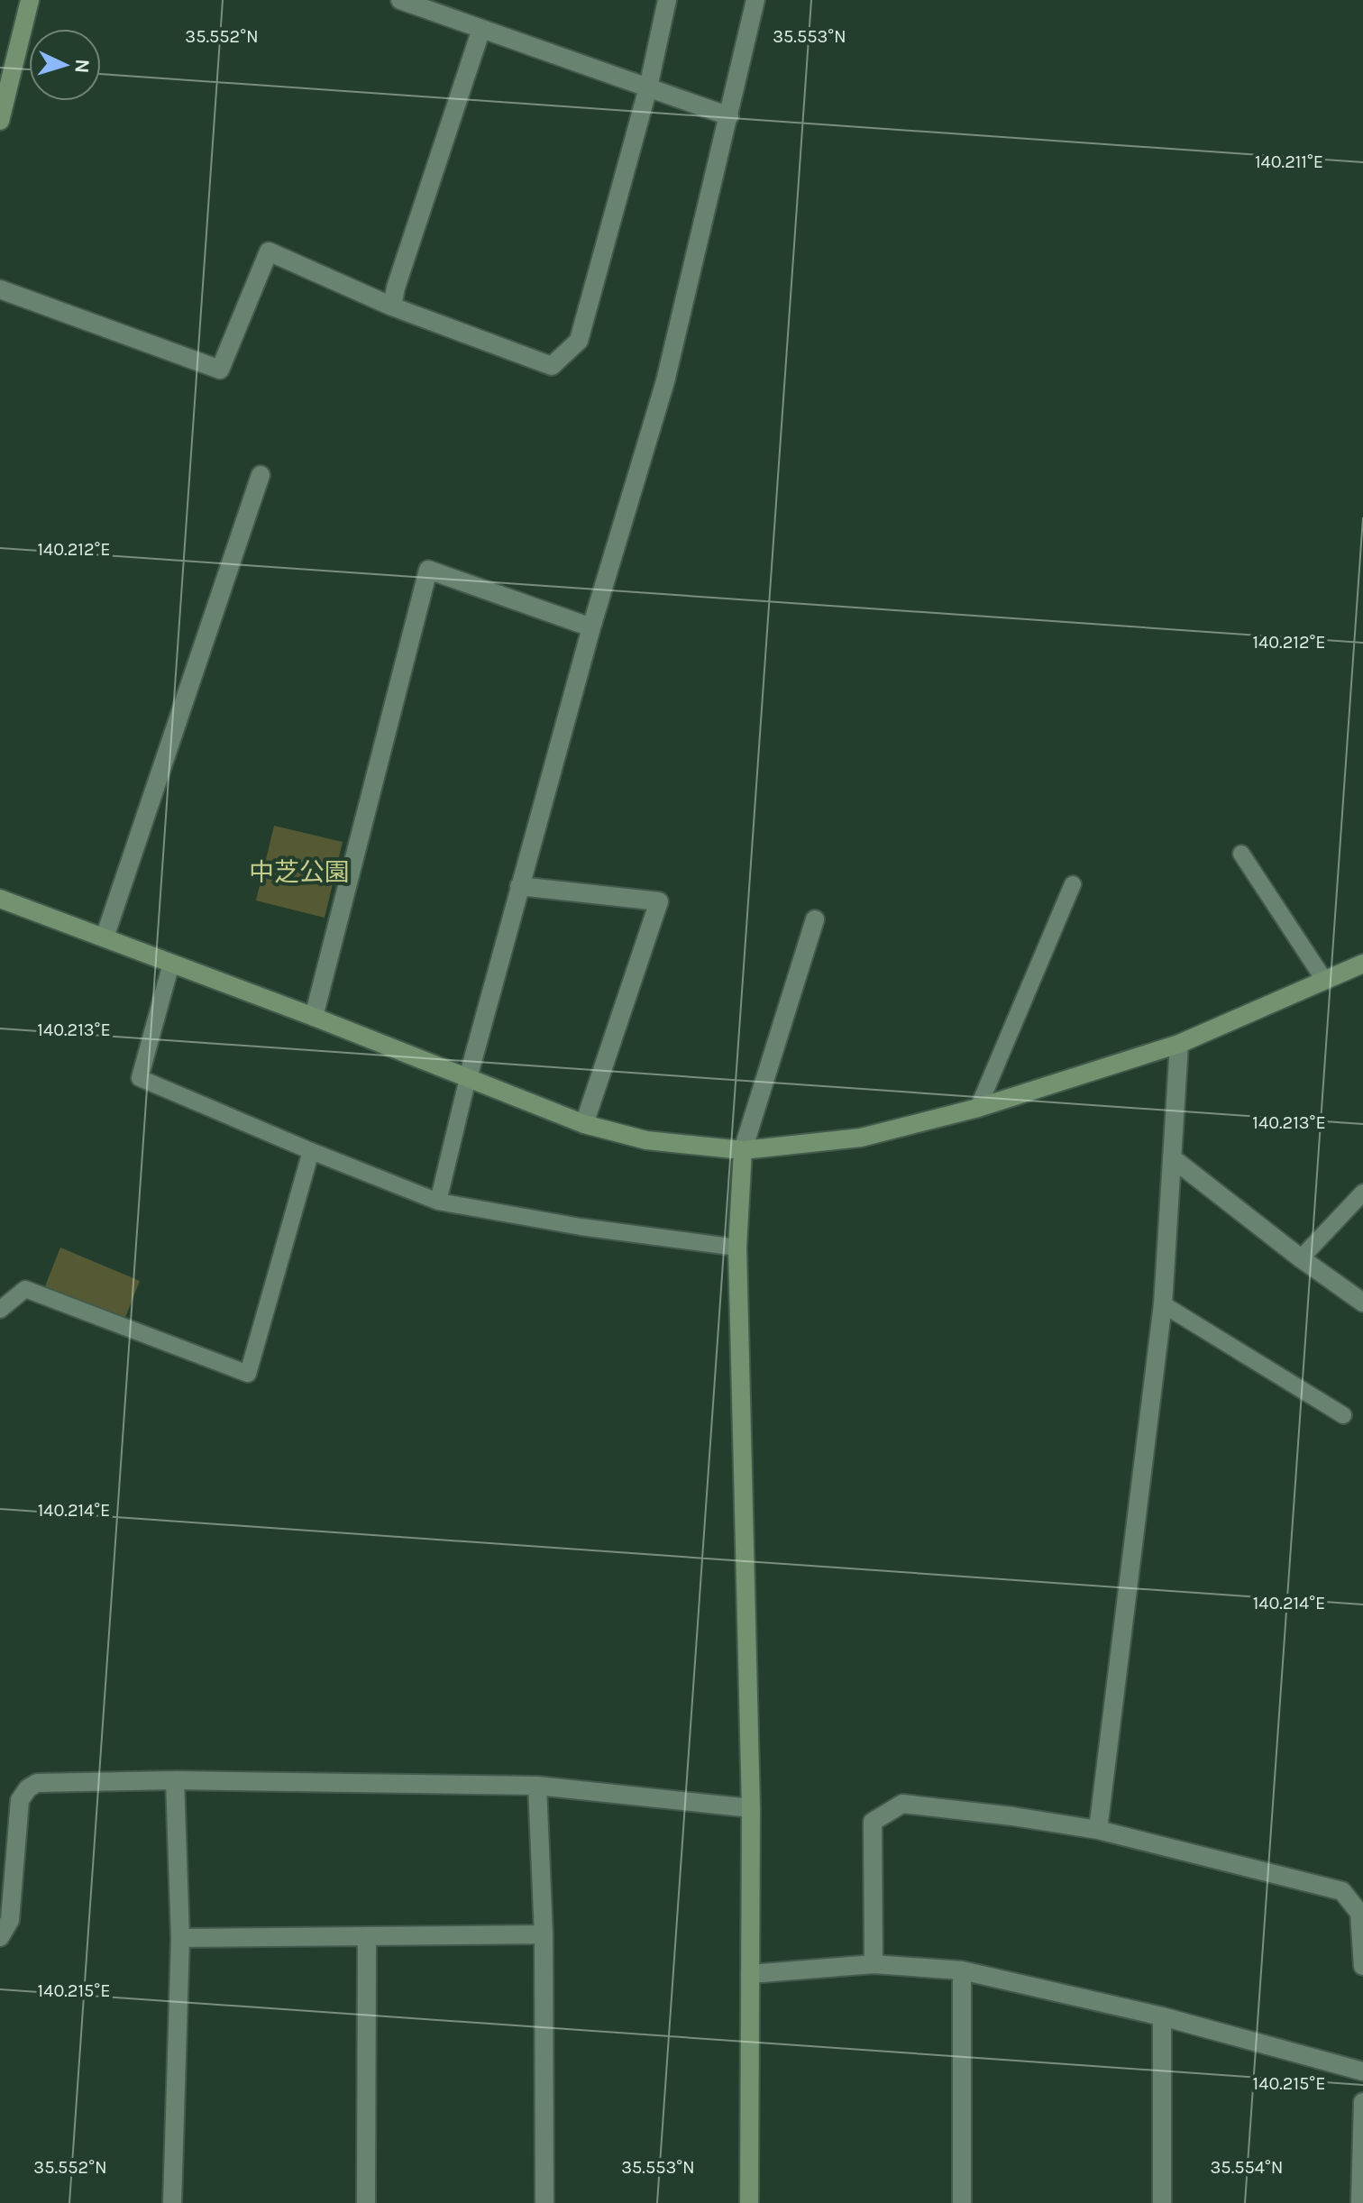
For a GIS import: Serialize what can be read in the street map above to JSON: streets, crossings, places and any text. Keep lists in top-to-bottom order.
{
  "parks": ["中芝公園"],
  "north": "right",
  "coordinates": [
    "35.552°N",
    "35.553°N",
    "140.211°E",
    "140.212°E",
    "140.213°E",
    "140.214°E",
    "140.215°E",
    "35.554°N"
  ]
}
